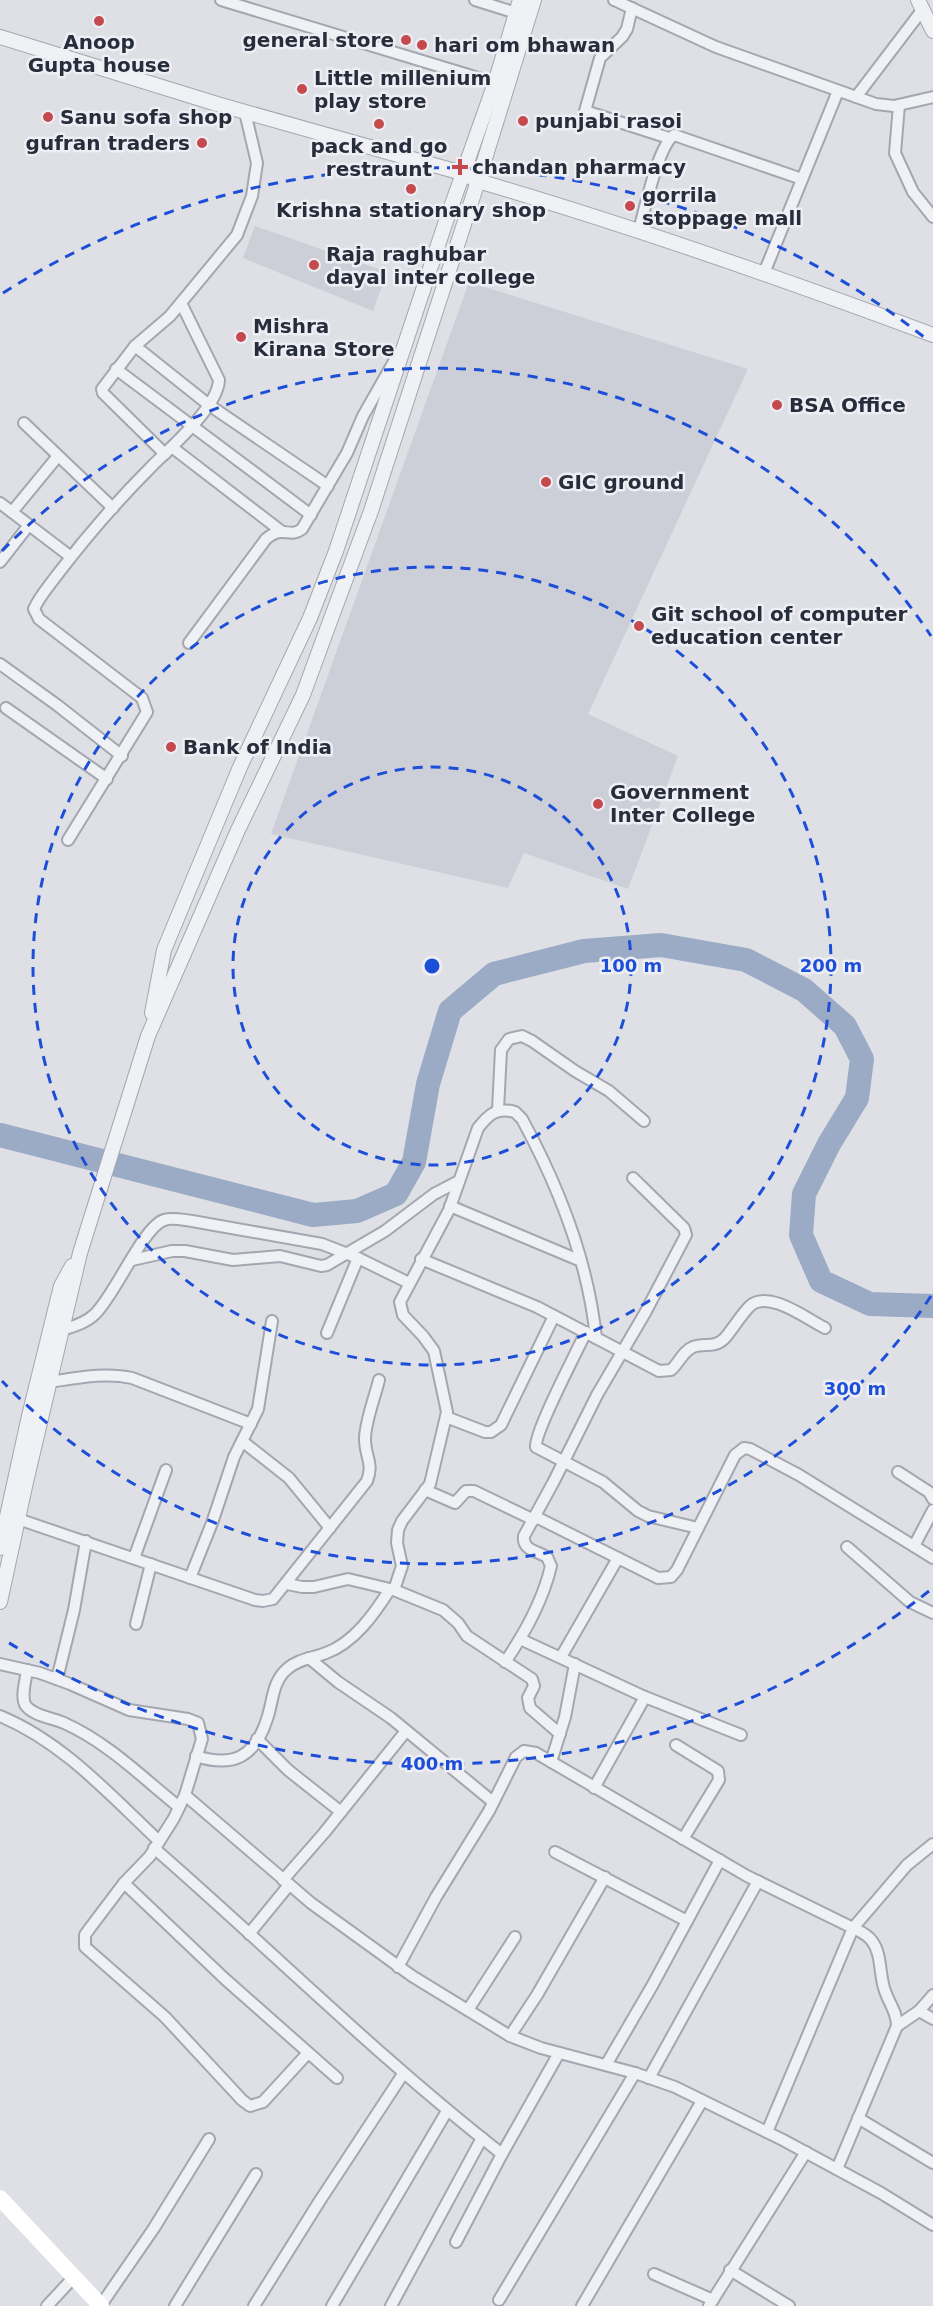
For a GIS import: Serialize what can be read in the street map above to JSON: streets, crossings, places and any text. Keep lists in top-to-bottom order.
{
  "places": {
    "other": [
      "Anoop Gupta house",
      "general store",
      "hari om bhawan",
      "Little millenium play store",
      "Sanu sofa shop",
      "punjabi rasoi",
      "pack and go restraunt",
      "gufran traders",
      "Krishna stationary shop",
      "gorrila stoppage mall",
      "Raja raghubar dayal inter college",
      "Mishra Kirana Store",
      "BSA Office",
      "GIC ground",
      "Git school of computer education center",
      "Bank of India",
      "Government Inter College"
    ],
    "health": ["chandan pharmacy"]
  },
  "rings": [
    "100 m",
    "200 m",
    "300 m",
    "400 m"
  ]
}
